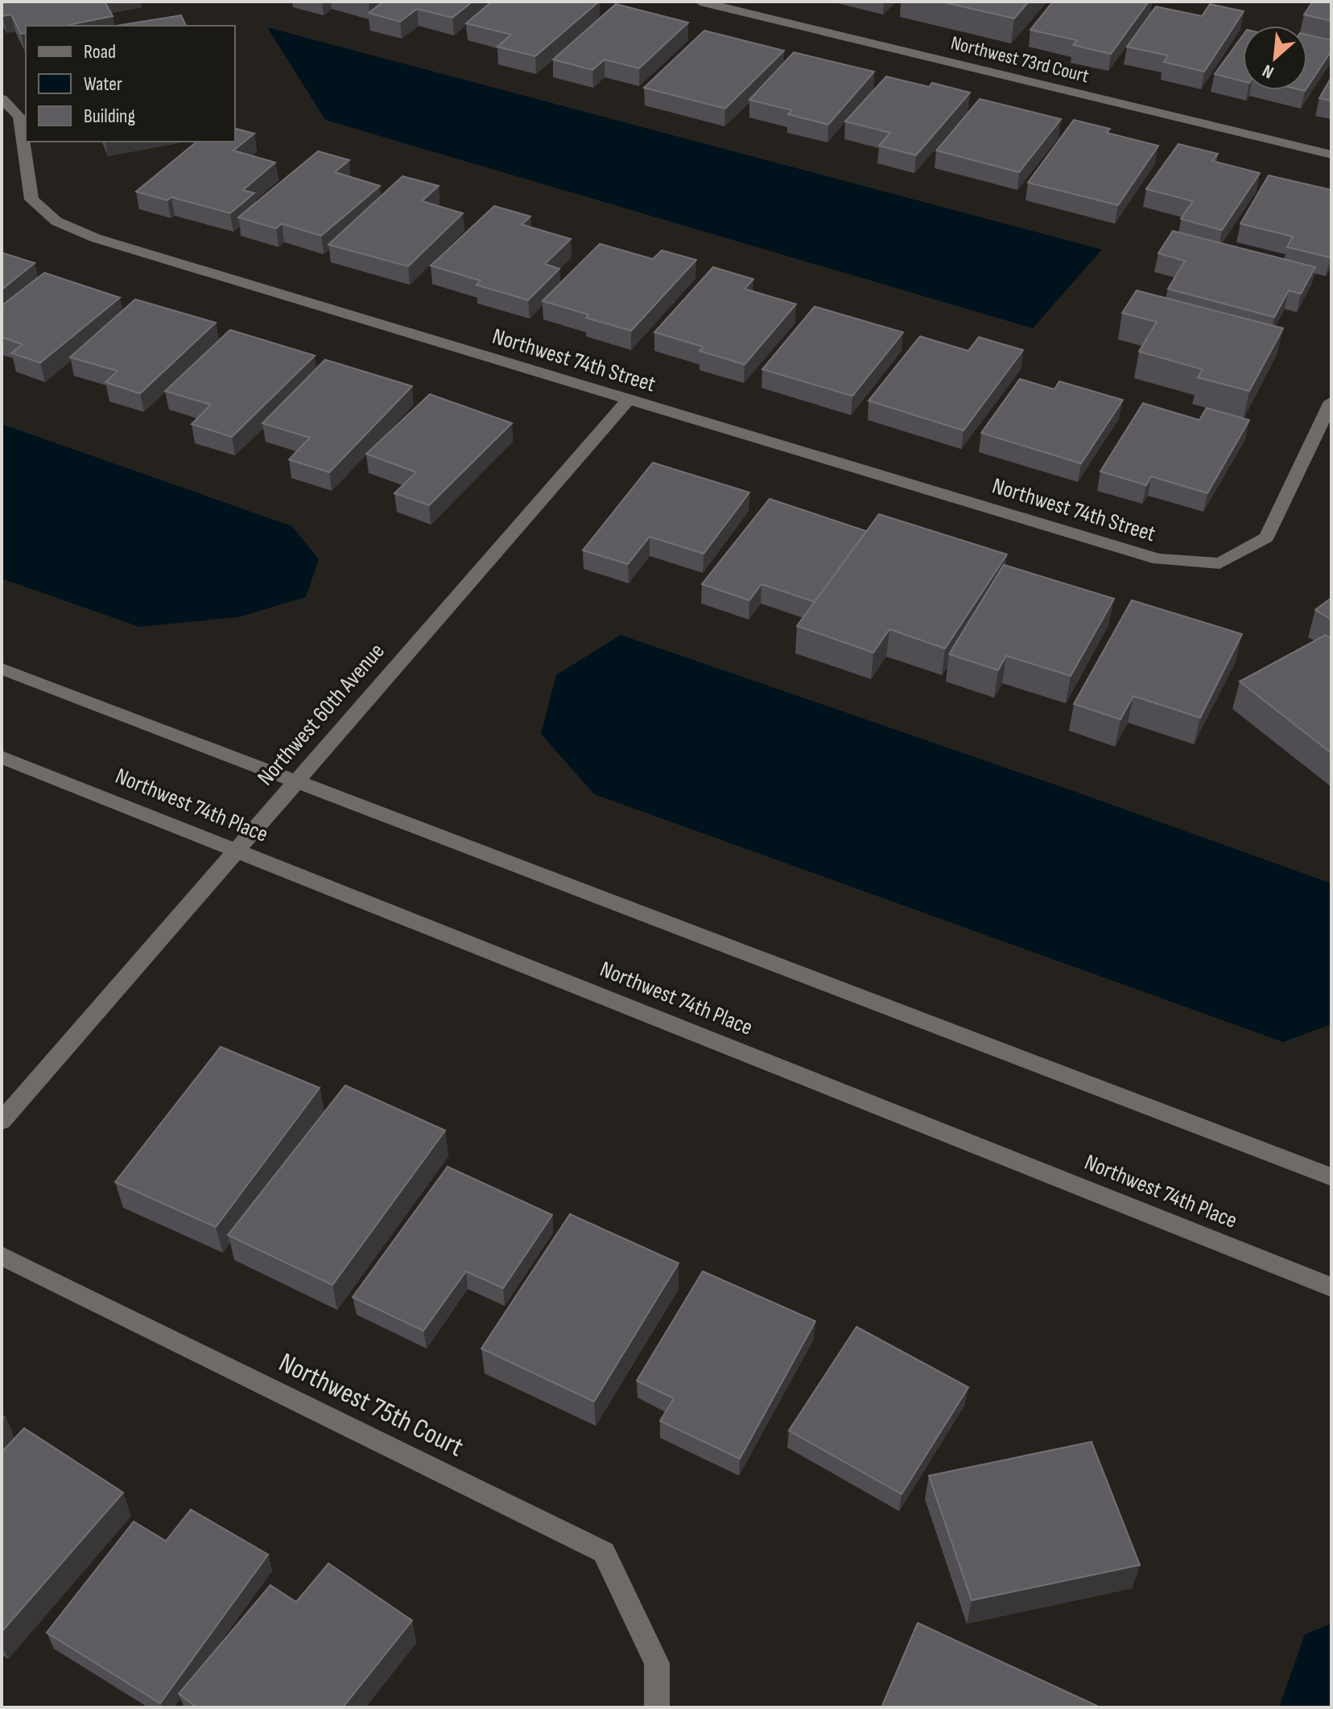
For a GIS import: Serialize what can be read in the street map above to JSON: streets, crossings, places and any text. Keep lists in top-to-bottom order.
{
  "streets": {
    "street": [
      "Northwest 73rd Court",
      "Northwest 74th Street",
      "Northwest 60th Avenue",
      "Northwest 74th Place",
      "Northwest 75th Court"
    ]
  },
  "crossings": [
    ["Northwest 74th Street", "Northwest 60th Avenue"],
    ["Northwest 60th Avenue", "Northwest 74th Place"]
  ],
  "legend": ["Road", "Water", "Building"],
  "north": "bottom left"
}
